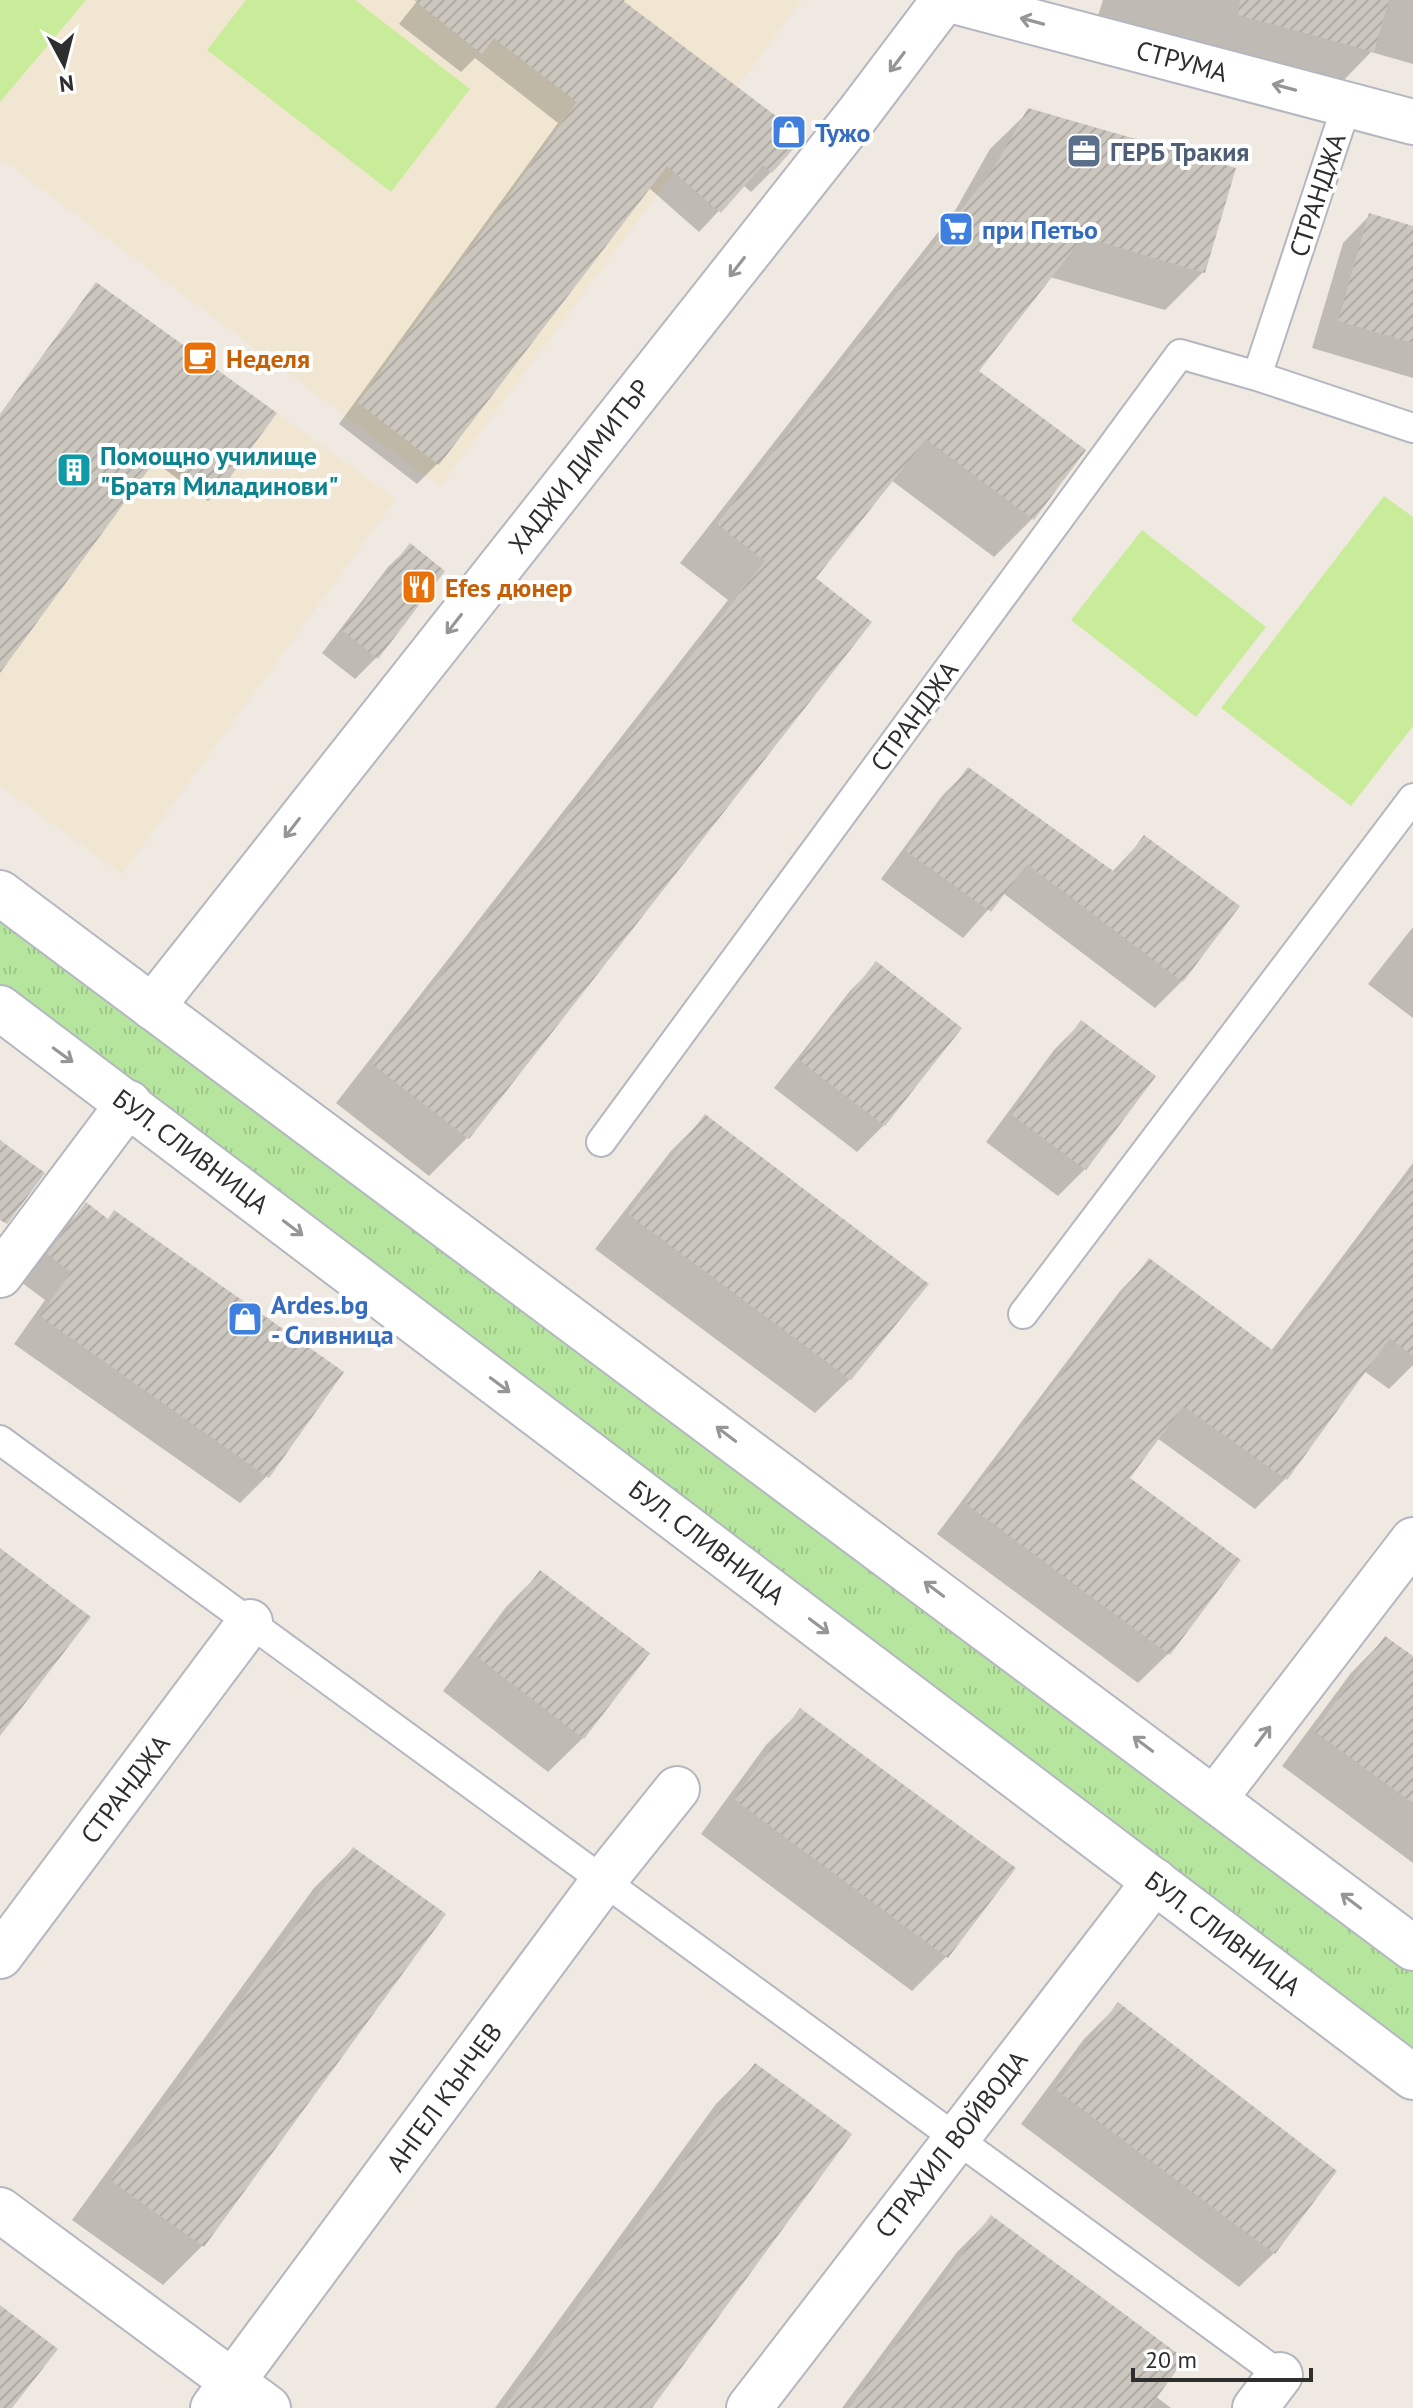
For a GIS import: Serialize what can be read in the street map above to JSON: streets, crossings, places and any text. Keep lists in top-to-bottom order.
{
  "streets": {
    "street": [
      "СТРУМА",
      "СТРАНДЖА",
      "ХАДЖИ ДИМИТЪР",
      "БУЛ. СЛИВНИЦА",
      "АНГЕЛ КЪНЧЕВ",
      "СТРАХИЛ ВОЙВОДА"
    ]
  },
  "crossings": [
    ["СТРУМА", "СТРАНДЖА"],
    ["СТРУМА", "ХАДЖИ ДИМИТЪР"],
    ["БУЛ. СЛИВНИЦА", "СТРАХИЛ ВОЙВОДА"]
  ],
  "one_way": ["СТРУМА", "ХАДЖИ ДИМИТЪР"],
  "places": {
    "shop": ["Тужо", "Ardes.bg - Сливница"],
    "office": ["ГЕРБ Тракия"],
    "supermarket": ["при Петьо"],
    "cafe": ["Неделя"],
    "building": ["Помощно училище \"Братя Миладинови\""],
    "restaurant": ["Efes дюнер"]
  },
  "scale_bar": "20 m",
  "north": "bottom"
}
